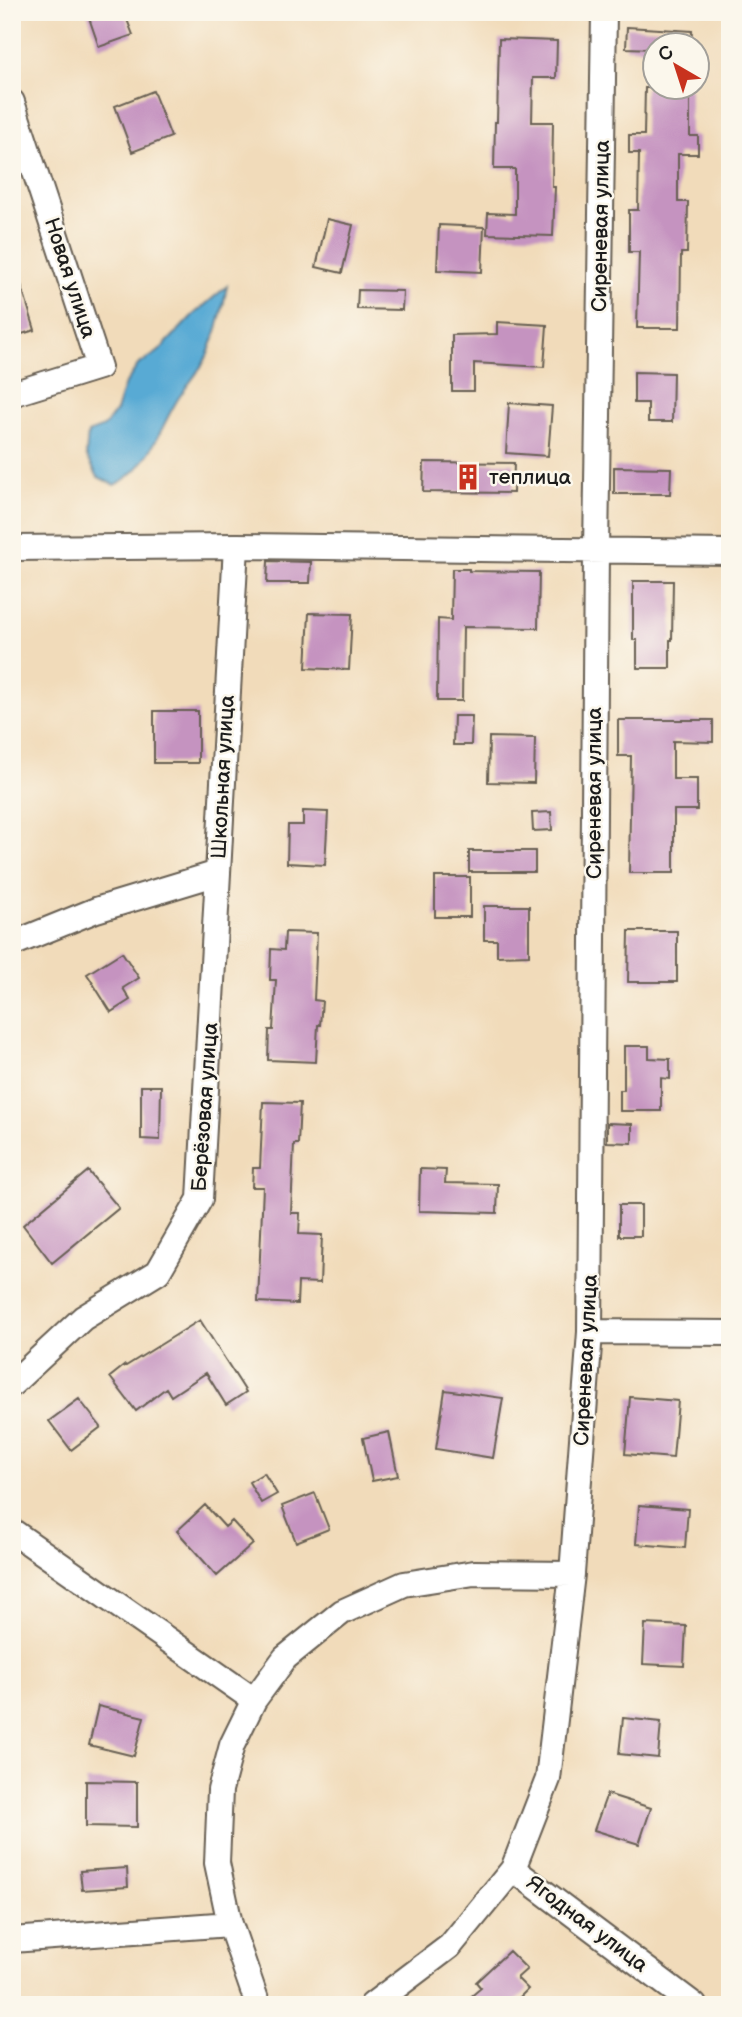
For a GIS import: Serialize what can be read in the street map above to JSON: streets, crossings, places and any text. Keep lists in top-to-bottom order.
{
  "streets": {
    "street": [
      "Сиреневая улица",
      "Новая улица",
      "Школьная улица",
      "Берёзовая улица",
      "Ягодная улица"
    ]
  },
  "crossings": [
    ["Сиреневая улица", "Ягодная улица"],
    ["Школьная улица", "Берёзовая улица"]
  ],
  "places": {
    "building": ["теплица"]
  },
  "north": "top left"
}
